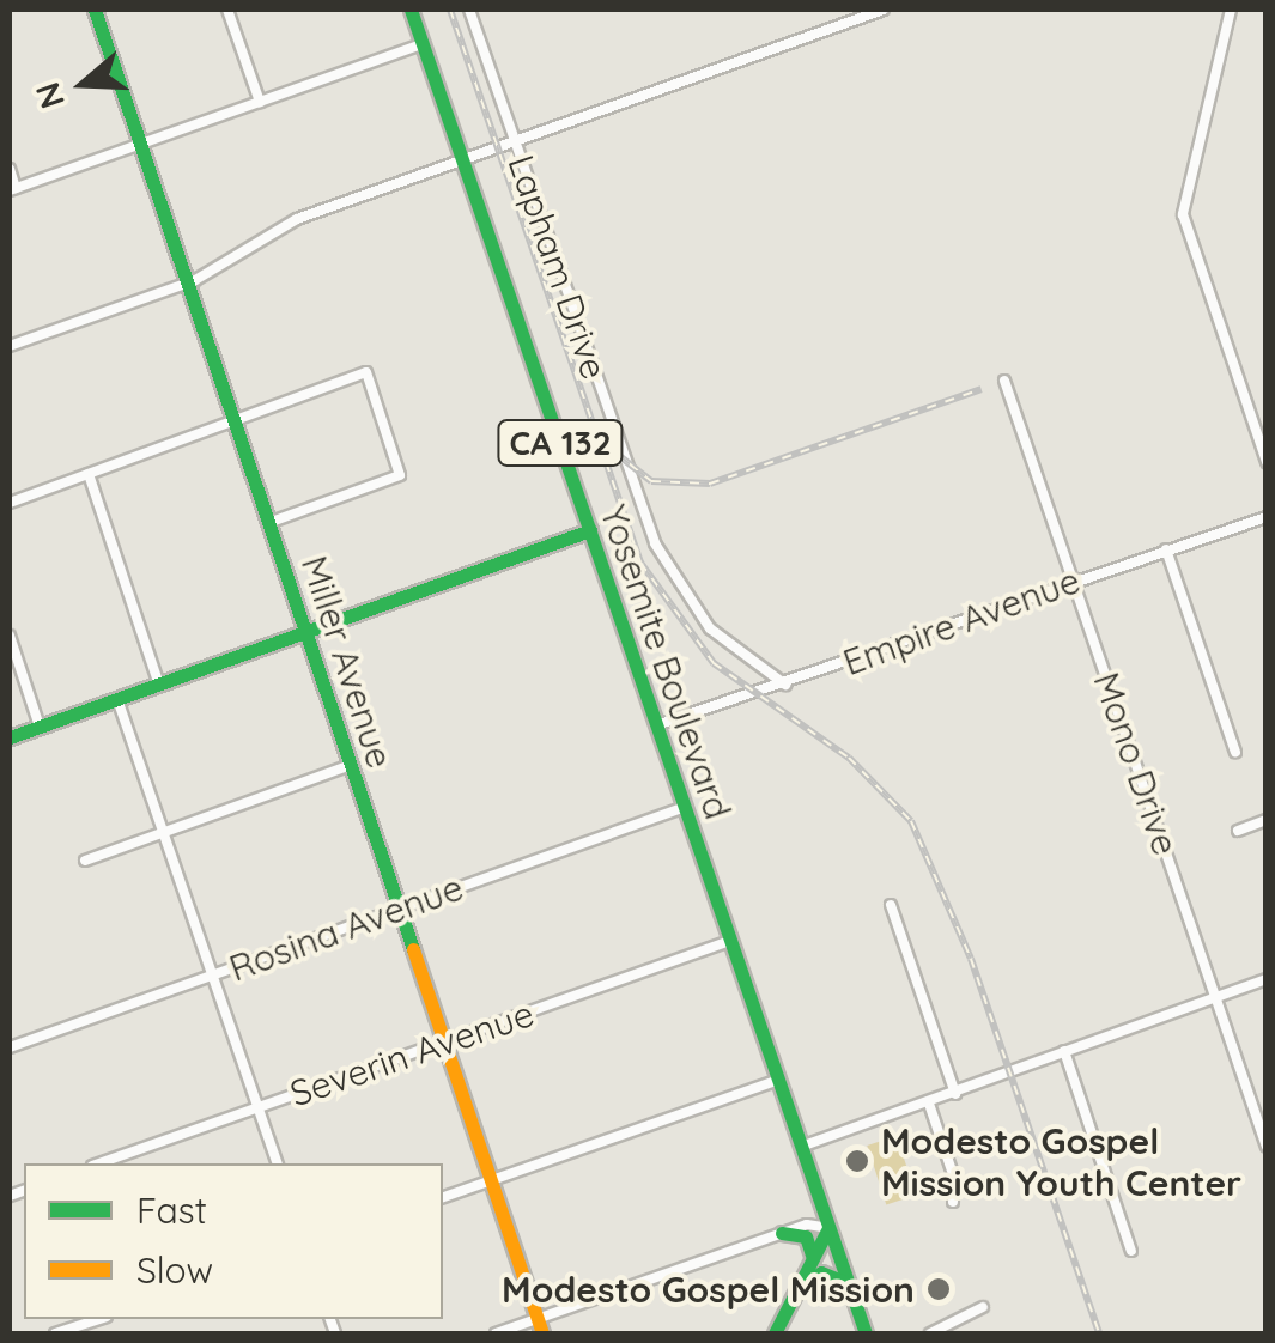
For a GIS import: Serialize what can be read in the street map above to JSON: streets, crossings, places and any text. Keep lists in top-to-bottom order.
{
  "streets": {
    "street": [
      "Lapham Drive",
      "CA 132",
      "Empire Avenue",
      "Miller Avenue",
      "Yosemite Boulevard",
      "Mono Drive",
      "Rosina Avenue",
      "Severin Avenue"
    ]
  },
  "crossings": [
    ["Lapham Drive", "Empire Avenue"],
    ["Empire Avenue", "Yosemite Boulevard"],
    ["Empire Avenue", "Mono Drive"],
    ["Miller Avenue", "Rosina Avenue"],
    ["Miller Avenue", "Severin Avenue"],
    ["Yosemite Boulevard", "Rosina Avenue"],
    ["Yosemite Boulevard", "Severin Avenue"]
  ],
  "places": ["Modesto Gospel Mission Youth Center", "Modesto Gospel Mission"],
  "legend": ["Fast", "Slow"],
  "north": "left"
}
